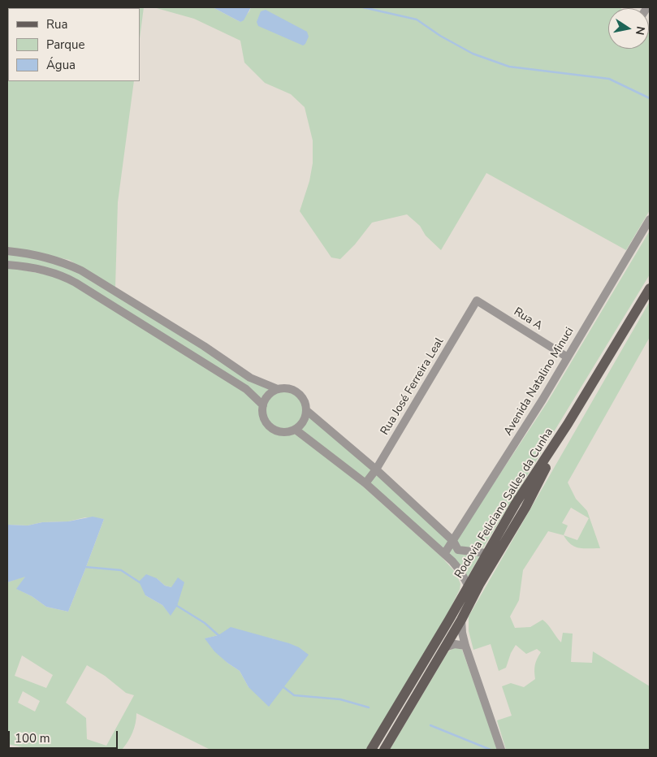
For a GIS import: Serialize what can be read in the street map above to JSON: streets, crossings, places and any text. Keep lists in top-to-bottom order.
{
  "streets": {
    "main road": ["Rodovia Feliciano Salles da Cunha"],
    "street": ["Rua A", "Avenida Natalino Minuci", "Rua José Ferreira Leal"]
  },
  "crossings": [
    ["Rua A", "Avenida Natalino Minuci"],
    ["Rua A", "Rua José Ferreira Leal"]
  ],
  "legend": ["Rua", "Parque", "Água"],
  "scale_bar": "100 m",
  "north": "right"
}
